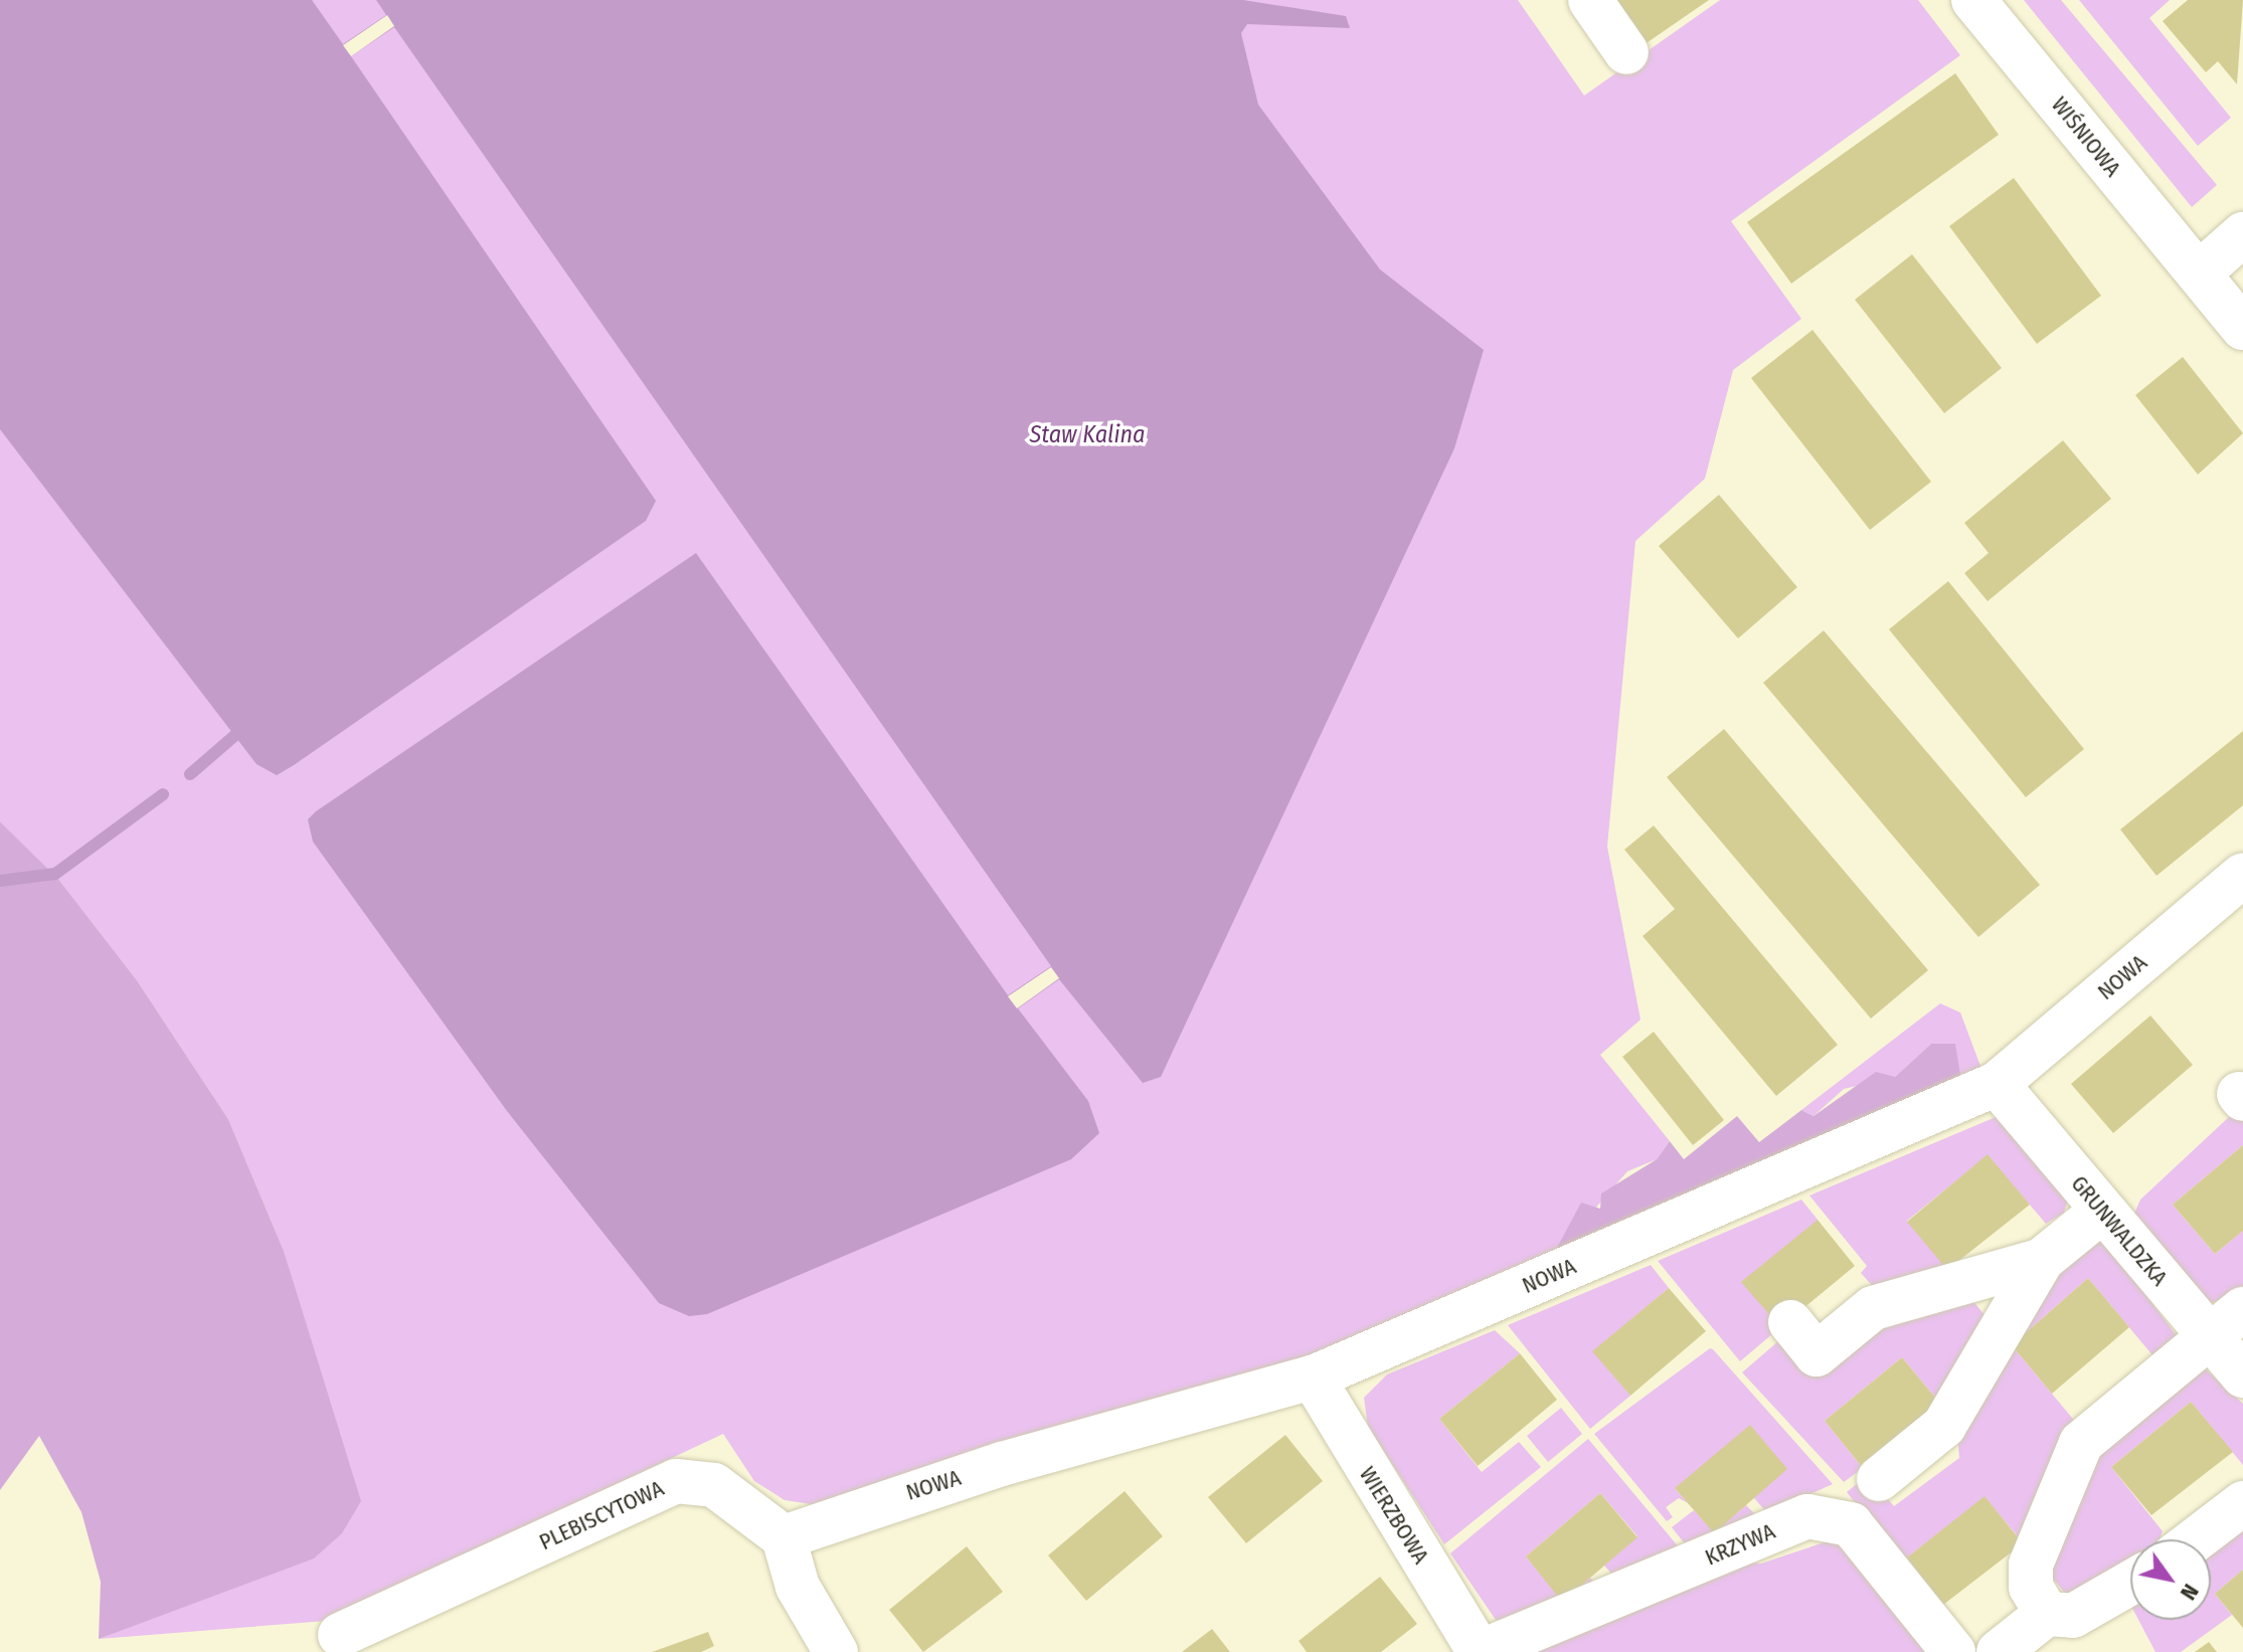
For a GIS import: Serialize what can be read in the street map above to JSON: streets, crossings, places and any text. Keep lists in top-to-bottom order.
{
  "streets": {
    "street": [
      "WIŚNIOWA",
      "NOWA",
      "GRUNWALDZKA",
      "PLEBISCYTOWA",
      "WIERZBOWA",
      "KRZYWA"
    ]
  },
  "crossings": [
    ["NOWA", "GRUNWALDZKA"],
    ["NOWA", "PLEBISCYTOWA"],
    ["NOWA", "WIERZBOWA"],
    ["WIERZBOWA", "KRZYWA"]
  ],
  "water": ["Staw Kalina"],
  "north": "bottom right"
}
